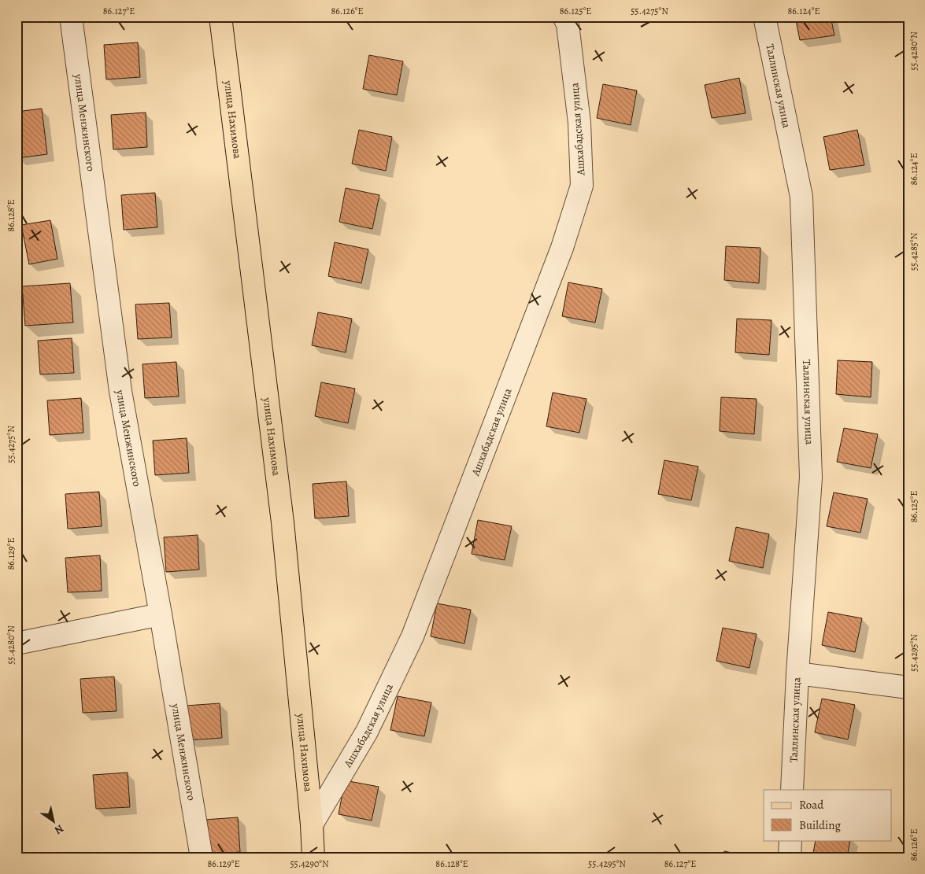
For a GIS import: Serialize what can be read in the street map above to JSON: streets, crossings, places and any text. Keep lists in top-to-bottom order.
{
  "streets": {
    "main road": ["улица Нахимова"],
    "street": ["Таллинская улица", "улица Менжинского", "Ашхабадская улица"]
  },
  "crossings": [
    ["улица Нахимова", "Ашхабадская улица"]
  ],
  "legend": ["Road", "Building"],
  "north": "bottom right",
  "coordinates": [
    "86.127°E",
    "86.126°E",
    "86.125°E",
    "55.4275°N",
    "86.124°E",
    "55.4280°N",
    "86.128°E",
    "55.4285°N",
    "86.129°E",
    "55.4295°N",
    "55.4290°N"
  ]
}
